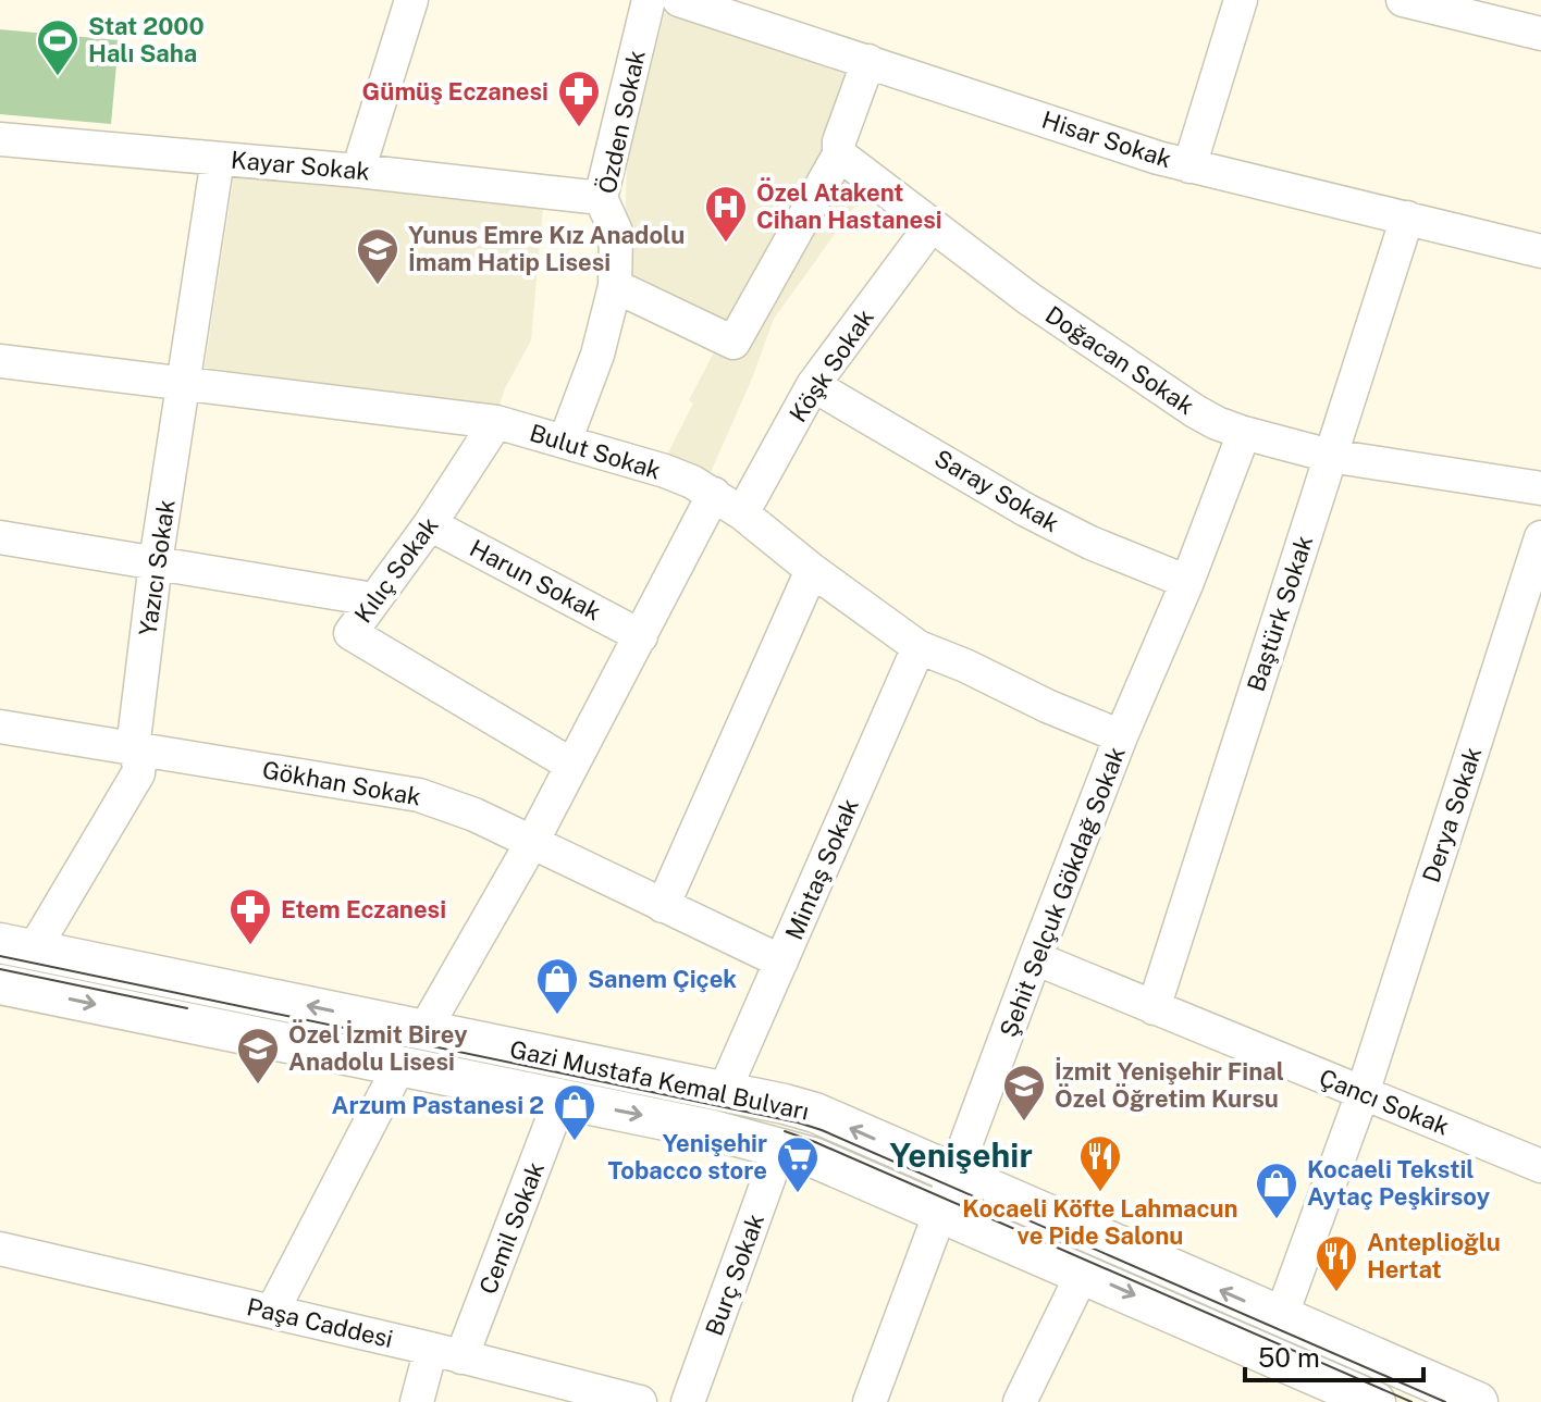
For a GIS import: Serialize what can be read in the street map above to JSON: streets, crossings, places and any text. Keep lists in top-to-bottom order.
{
  "streets": {
    "main road": ["Gazi Mustafa Kemal Bulvarı"],
    "street": [
      "Özden Sokak",
      "Hisar Sokak",
      "Kayar Sokak",
      "Doğacan Sokak",
      "Köşk Sokak",
      "Bulut Sokak",
      "Saray Sokak",
      "Yazıcı Sokak",
      "Kılıç Sokak",
      "Harun Sokak",
      "Baştürk Sokak",
      "Gökhan Sokak",
      "Derya Sokak",
      "Mintaş Sokak",
      "Şehit Selçuk Gökdağ Sokak",
      "Çancı Sokak",
      "Cemil Sokak",
      "Burç Sokak",
      "Paşa Caddesi"
    ]
  },
  "crossings": [
    ["Özden Sokak", "Kayar Sokak"],
    ["Özden Sokak", "Bulut Sokak"],
    ["Hisar Sokak", "Baştürk Sokak"],
    ["Kayar Sokak", "Yazıcı Sokak"],
    ["Doğacan Sokak", "Köşk Sokak"],
    ["Doğacan Sokak", "Baştürk Sokak"],
    ["Doğacan Sokak", "Şehit Selçuk Gökdağ Sokak"],
    ["Köşk Sokak", "Bulut Sokak"],
    ["Köşk Sokak", "Saray Sokak"],
    ["Bulut Sokak", "Yazıcı Sokak"],
    ["Bulut Sokak", "Kılıç Sokak"],
    ["Bulut Sokak", "Mintaş Sokak"],
    ["Bulut Sokak", "Şehit Selçuk Gökdağ Sokak"],
    ["Saray Sokak", "Şehit Selçuk Gökdağ Sokak"],
    ["Yazıcı Sokak", "Gökhan Sokak"],
    ["Yazıcı Sokak", "Gazi Mustafa Kemal Bulvarı"],
    ["Kılıç Sokak", "Harun Sokak"],
    ["Baştürk Sokak", "Çancı Sokak"],
    ["Gökhan Sokak", "Mintaş Sokak"],
    ["Derya Sokak", "Gazi Mustafa Kemal Bulvarı"],
    ["Derya Sokak", "Çancı Sokak"],
    ["Mintaş Sokak", "Gazi Mustafa Kemal Bulvarı"],
    ["Şehit Selçuk Gökdağ Sokak", "Gazi Mustafa Kemal Bulvarı"],
    ["Şehit Selçuk Gökdağ Sokak", "Çancı Sokak"],
    ["Gazi Mustafa Kemal Bulvarı", "Cemil Sokak"],
    ["Gazi Mustafa Kemal Bulvarı", "Burç Sokak"],
    ["Cemil Sokak", "Paşa Caddesi"]
  ],
  "districts": ["Yenişehir"],
  "places": {
    "sports": ["Stat 2000 Halı Saha"],
    "pharmacy": ["Gümüş Eczanesi", "Etem Eczanesi"],
    "hospital": ["Özel Atakent Cihan Hastanesi"],
    "school or university": ["Yunus Emre Kız Anadolu İmam Hatip Lisesi", "Özel İzmit Birey Anadolu Lisesi", "İzmit Yenişehir Final Özel Öğretim Kursu"],
    "shop": ["Sanem Çiçek", "Arzum Pastanesi 2", "Kocaeli Tekstil Aytaç Peşkirsoy"],
    "restaurant": ["Kocaeli Köfte Lahmacun ve Pide Salonu", "Anteplioğlu Hertat"],
    "supermarket": ["Yenişehir Tobacco store"]
  },
  "scale_bar": "50 m"
}
